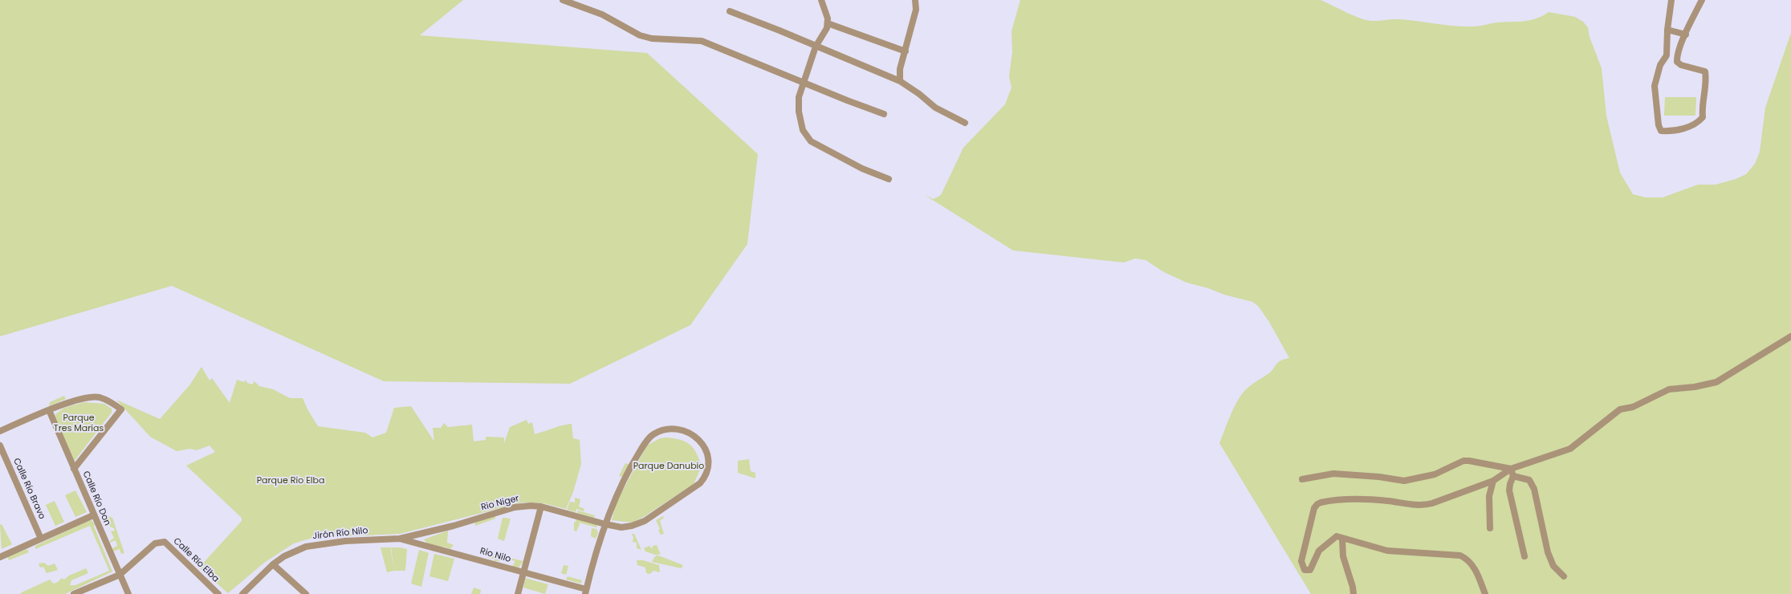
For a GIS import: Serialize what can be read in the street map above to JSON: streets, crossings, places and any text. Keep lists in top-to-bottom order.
{
  "streets": {
    "street": [
      "Calle Río Bravo",
      "Calle Río Don",
      "Rio Niger",
      "Jirón Río Nilo",
      "Rio Nilo",
      "Calle Río Elba"
    ]
  },
  "crossings": [
    ["Calle Río Don", "Calle Río Elba"],
    ["Rio Niger", "Jirón Río Nilo"],
    ["Rio Niger", "Rio Nilo"],
    ["Jirón Río Nilo", "Rio Nilo"]
  ],
  "parks": ["Parque Tres Marías", "Parque Danubio", "Parque Río Elba"]
}
